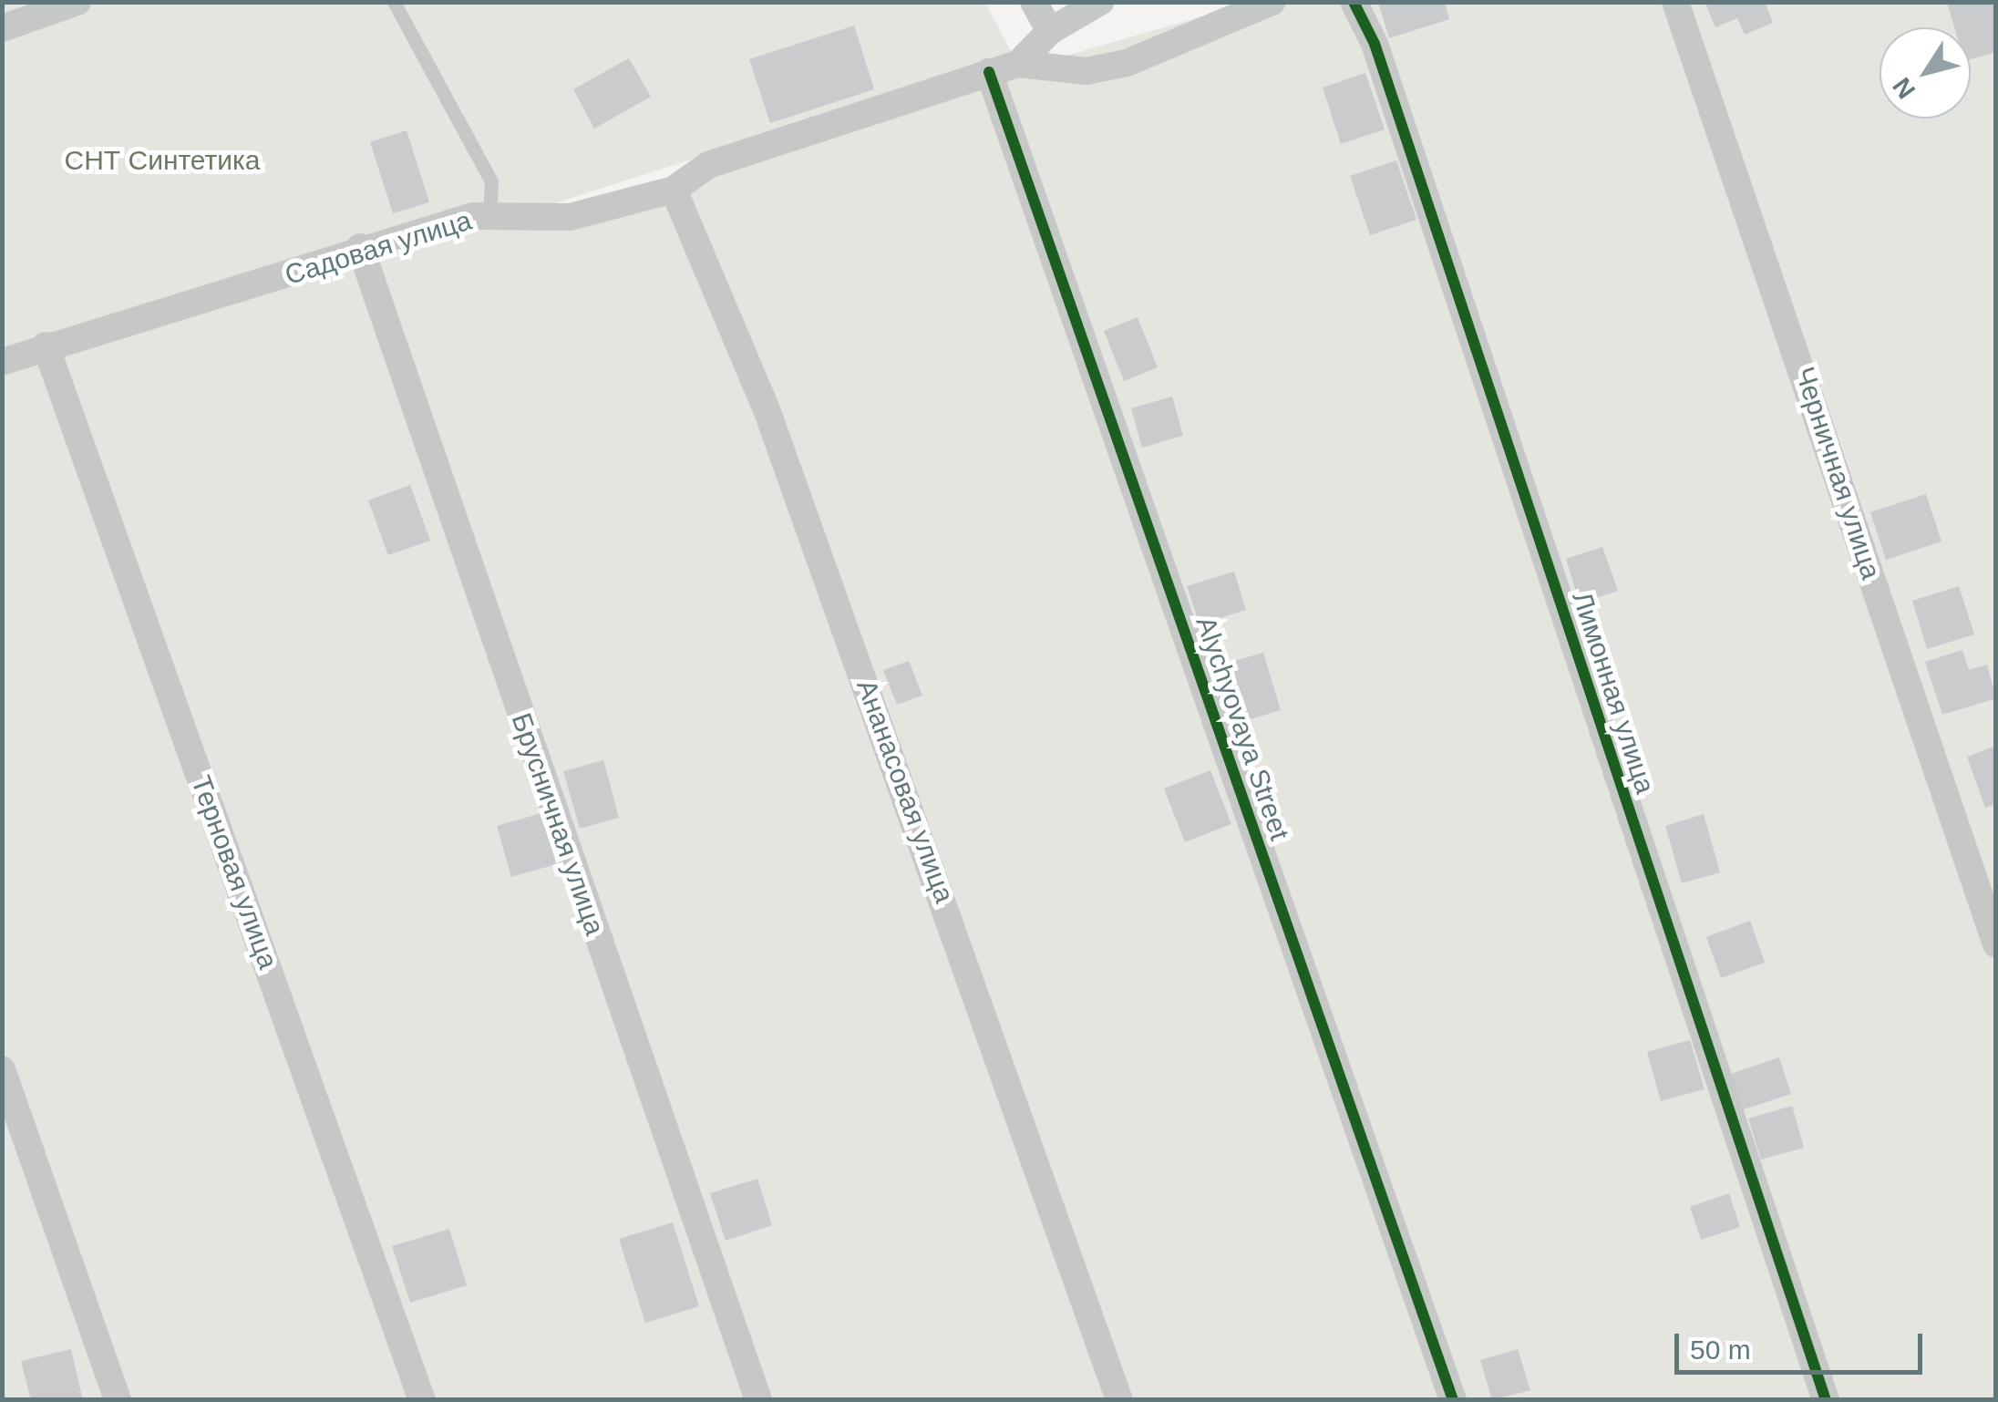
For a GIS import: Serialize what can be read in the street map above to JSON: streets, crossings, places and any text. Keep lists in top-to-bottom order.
{
  "streets": {
    "street": [
      "Садовая улица",
      "Черничная улица",
      "Лимонная улица",
      "Alychyovaya Street",
      "Ананасовая улица",
      "Брусничная улица",
      "Терновая улица"
    ]
  },
  "crossings": [
    ["Садовая улица", "Alychyovaya Street"],
    ["Садовая улица", "Ананасовая улица"],
    ["Садовая улица", "Брусничная улица"],
    ["Садовая улица", "Терновая улица"]
  ],
  "parks": ["СНТ Синтетика"],
  "scale_bar": "50 m",
  "north": "bottom left"
}
